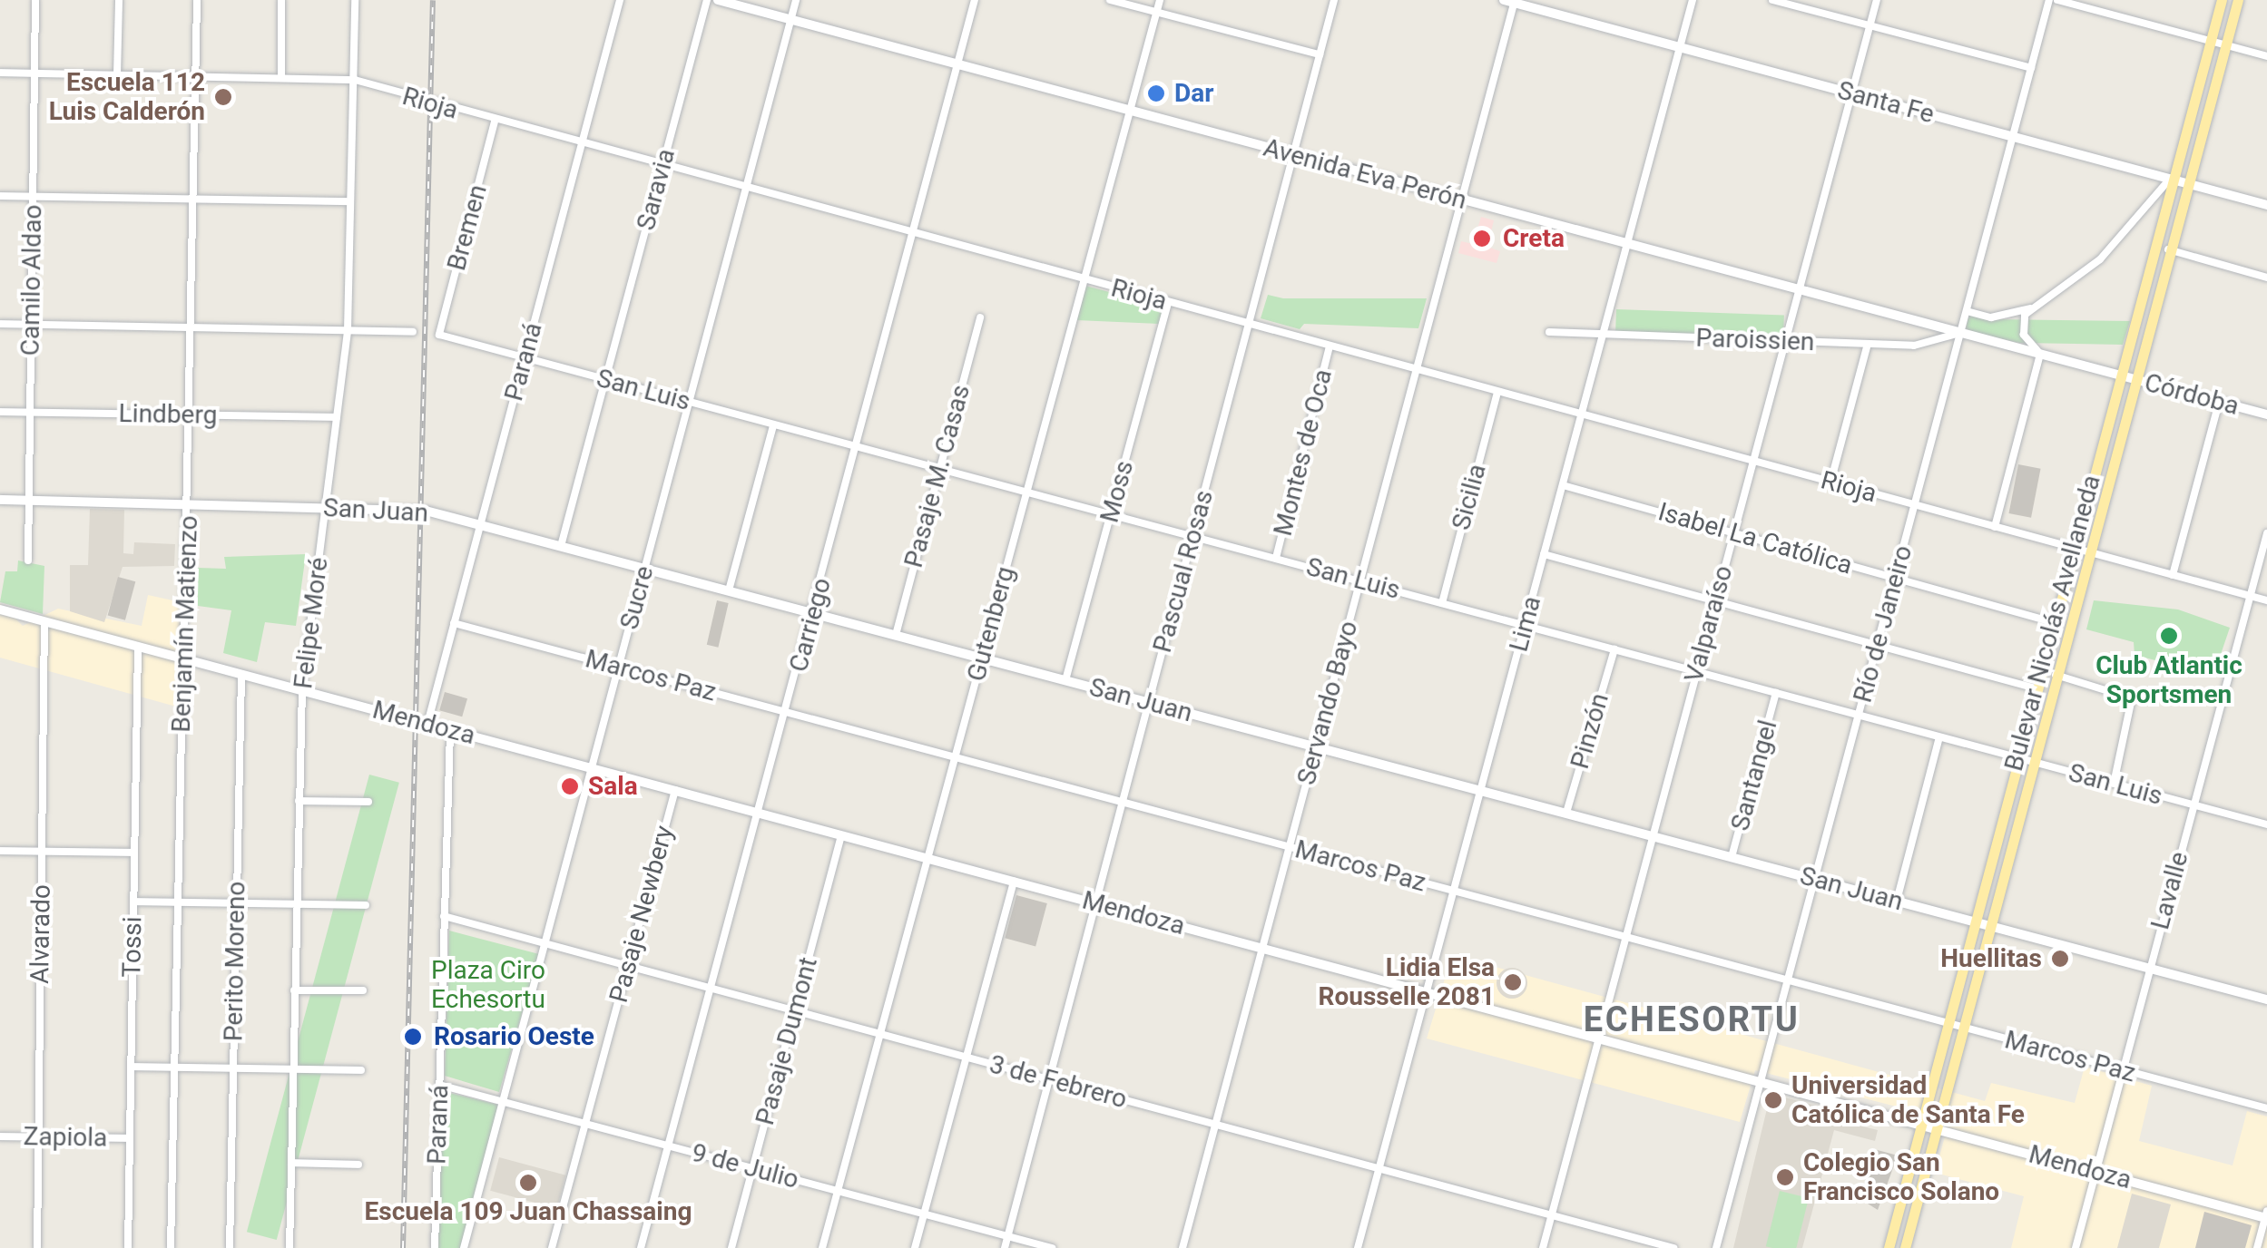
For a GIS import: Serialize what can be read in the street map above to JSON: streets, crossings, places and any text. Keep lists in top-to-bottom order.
{
  "streets": {
    "main road": [
      "Santa Fe",
      "Avenida Eva Perón",
      "Córdoba",
      "San Juan",
      "Bulevar Nicolás Avellaneda",
      "Mendoza"
    ],
    "street": [
      "Rioja",
      "Saravia",
      "Bremen",
      "Camilo Aldao",
      "Paroissien",
      "Paraná",
      "San Luis",
      "Lindberg",
      "Montes de Oca",
      "Pasaje M. Casas",
      "Moss",
      "Sicilia",
      "Isabel La Católica",
      "Pascual Rosas",
      "Sucre",
      "Felipe Moré",
      "Benjamín Matienzo",
      "Gutenberg",
      "Lima",
      "Valparaíso",
      "Río de Janeiro",
      "Carriego",
      "Marcos Paz",
      "Servando Bayo",
      "Pinzón",
      "Santangel",
      "Lavalle",
      "Pasaje Newbery",
      "Alvarado",
      "Tossi",
      "Perito Moreno",
      "Pasaje Dumont",
      "3 de Febrero",
      "Zapiola",
      "9 de Julio"
    ]
  },
  "crossings": [
    ["Santa Fe", "Bulevar Nicolás Avellaneda"],
    ["Santa Fe", "Lima"],
    ["Santa Fe", "Valparaíso"],
    ["Santa Fe", "Río de Janeiro"],
    ["Santa Fe", "Servando Bayo"],
    ["Rioja", "Saravia"],
    ["Rioja", "Bremen"],
    ["Rioja", "Camilo Aldao"],
    ["Rioja", "Paraná"],
    ["Rioja", "Montes de Oca"],
    ["Rioja", "Moss"],
    ["Rioja", "Sicilia"],
    ["Rioja", "Pascual Rosas"],
    ["Rioja", "Sucre"],
    ["Rioja", "Felipe Moré"],
    ["Rioja", "Bulevar Nicolás Avellaneda"],
    ["Rioja", "Benjamín Matienzo"],
    ["Rioja", "Gutenberg"],
    ["Rioja", "Lima"],
    ["Rioja", "Valparaíso"],
    ["Rioja", "Río de Janeiro"],
    ["Rioja", "Carriego"],
    ["Rioja", "Servando Bayo"],
    ["Rioja", "Lavalle"],
    ["Avenida Eva Perón", "Paroissien"],
    ["Avenida Eva Perón", "Córdoba"],
    ["Avenida Eva Perón", "Pascual Rosas"],
    ["Avenida Eva Perón", "Sucre"],
    ["Avenida Eva Perón", "Bulevar Nicolás Avellaneda"],
    ["Avenida Eva Perón", "Gutenberg"],
    ["Avenida Eva Perón", "Lima"],
    ["Avenida Eva Perón", "Valparaíso"],
    ["Avenida Eva Perón", "Río de Janeiro"],
    ["Avenida Eva Perón", "Carriego"],
    ["Avenida Eva Perón", "Servando Bayo"],
    ["Saravia", "San Luis"],
    ["Saravia", "San Juan"],
    ["Bremen", "San Luis"],
    ["Camilo Aldao", "Lindberg"],
    ["Camilo Aldao", "San Juan"],
    ["Paroissien", "Lima"],
    ["Paroissien", "Valparaíso"],
    ["Paroissien", "Río de Janeiro"],
    ["Paraná", "San Luis"],
    ["Paraná", "San Juan"],
    ["Paraná", "Marcos Paz"],
    ["Paraná", "Mendoza"],
    ["Paraná", "3 de Febrero"],
    ["Paraná", "9 de Julio"],
    ["San Luis", "Montes de Oca"],
    ["San Luis", "Pasaje M. Casas"],
    ["San Luis", "Moss"],
    ["San Luis", "Sicilia"],
    ["San Luis", "Pascual Rosas"],
    ["San Luis", "Sucre"],
    ["San Luis", "Bulevar Nicolás Avellaneda"],
    ["San Luis", "Gutenberg"],
    ["San Luis", "Lima"],
    ["San Luis", "Valparaíso"],
    ["San Luis", "Río de Janeiro"],
    ["San Luis", "Carriego"],
    ["San Luis", "Servando Bayo"],
    ["San Luis", "Pinzón"],
    ["San Luis", "Santangel"],
    ["San Luis", "Lavalle"],
    ["Córdoba", "Bulevar Nicolás Avellaneda"],
    ["Lindberg", "Felipe Moré"],
    ["Lindberg", "Benjamín Matienzo"],
    ["Pasaje M. Casas", "San Juan"],
    ["Moss", "San Juan"],
    ["San Juan", "Pascual Rosas"],
    ["San Juan", "Sucre"],
    ["San Juan", "Felipe Moré"],
    ["San Juan", "Bulevar Nicolás Avellaneda"],
    ["San Juan", "Benjamín Matienzo"],
    ["San Juan", "Gutenberg"],
    ["San Juan", "Lima"],
    ["San Juan", "Valparaíso"],
    ["San Juan", "Río de Janeiro"],
    ["San Juan", "Carriego"],
    ["San Juan", "Servando Bayo"],
    ["San Juan", "Pinzón"],
    ["San Juan", "Santangel"],
    ["San Juan", "Lavalle"],
    ["Isabel La Católica", "Bulevar Nicolás Avellaneda"],
    ["Isabel La Católica", "Lima"],
    ["Isabel La Católica", "Valparaíso"],
    ["Isabel La Católica", "Río de Janeiro"],
    ["Pascual Rosas", "Marcos Paz"],
    ["Pascual Rosas", "Mendoza"],
    ["Pascual Rosas", "3 de Febrero"],
    ["Pascual Rosas", "9 de Julio"],
    ["Sucre", "Marcos Paz"],
    ["Sucre", "Mendoza"],
    ["Sucre", "3 de Febrero"],
    ["Sucre", "9 de Julio"],
    ["Felipe Moré", "Mendoza"],
    ["Bulevar Nicolás Avellaneda", "Marcos Paz"],
    ["Bulevar Nicolás Avellaneda", "Mendoza"],
    ["Benjamín Matienzo", "Mendoza"],
    ["Gutenberg", "Marcos Paz"],
    ["Gutenberg", "Mendoza"],
    ["Gutenberg", "3 de Febrero"],
    ["Gutenberg", "9 de Julio"],
    ["Lima", "Marcos Paz"],
    ["Lima", "Mendoza"],
    ["Lima", "3 de Febrero"],
    ["Valparaíso", "Marcos Paz"],
    ["Valparaíso", "Mendoza"],
    ["Valparaíso", "3 de Febrero"],
    ["Río de Janeiro", "Marcos Paz"],
    ["Río de Janeiro", "Mendoza"],
    ["Carriego", "Marcos Paz"],
    ["Carriego", "Mendoza"],
    ["Carriego", "3 de Febrero"],
    ["Carriego", "9 de Julio"],
    ["Marcos Paz", "Servando Bayo"],
    ["Marcos Paz", "Lavalle"],
    ["Servando Bayo", "Mendoza"],
    ["Servando Bayo", "3 de Febrero"],
    ["Mendoza", "Lavalle"],
    ["Mendoza", "Pasaje Newbery"],
    ["Mendoza", "Alvarado"],
    ["Mendoza", "Tossi"],
    ["Mendoza", "Perito Moreno"],
    ["Mendoza", "Pasaje Dumont"],
    ["Pasaje Newbery", "3 de Febrero"],
    ["Pasaje Newbery", "9 de Julio"],
    ["Alvarado", "Zapiola"],
    ["Tossi", "Zapiola"],
    ["Pasaje Dumont", "3 de Febrero"],
    ["Pasaje Dumont", "9 de Julio"]
  ],
  "districts": ["ECHESORTU"],
  "parks": ["Plaza Ciro Echesortu"],
  "places": [
    "Dar",
    "Escuela 112 Luis Calderón",
    "Creta",
    "Club Atlantic Sportsmen",
    "Sala",
    "Huellitas",
    "Lidia Elsa Rousselle 2081",
    "Rosario Oeste",
    "Universidad Católica de Santa Fe",
    "Colegio San Francisco Solano",
    "Escuela 109 Juan Chassaing"
  ]
}
